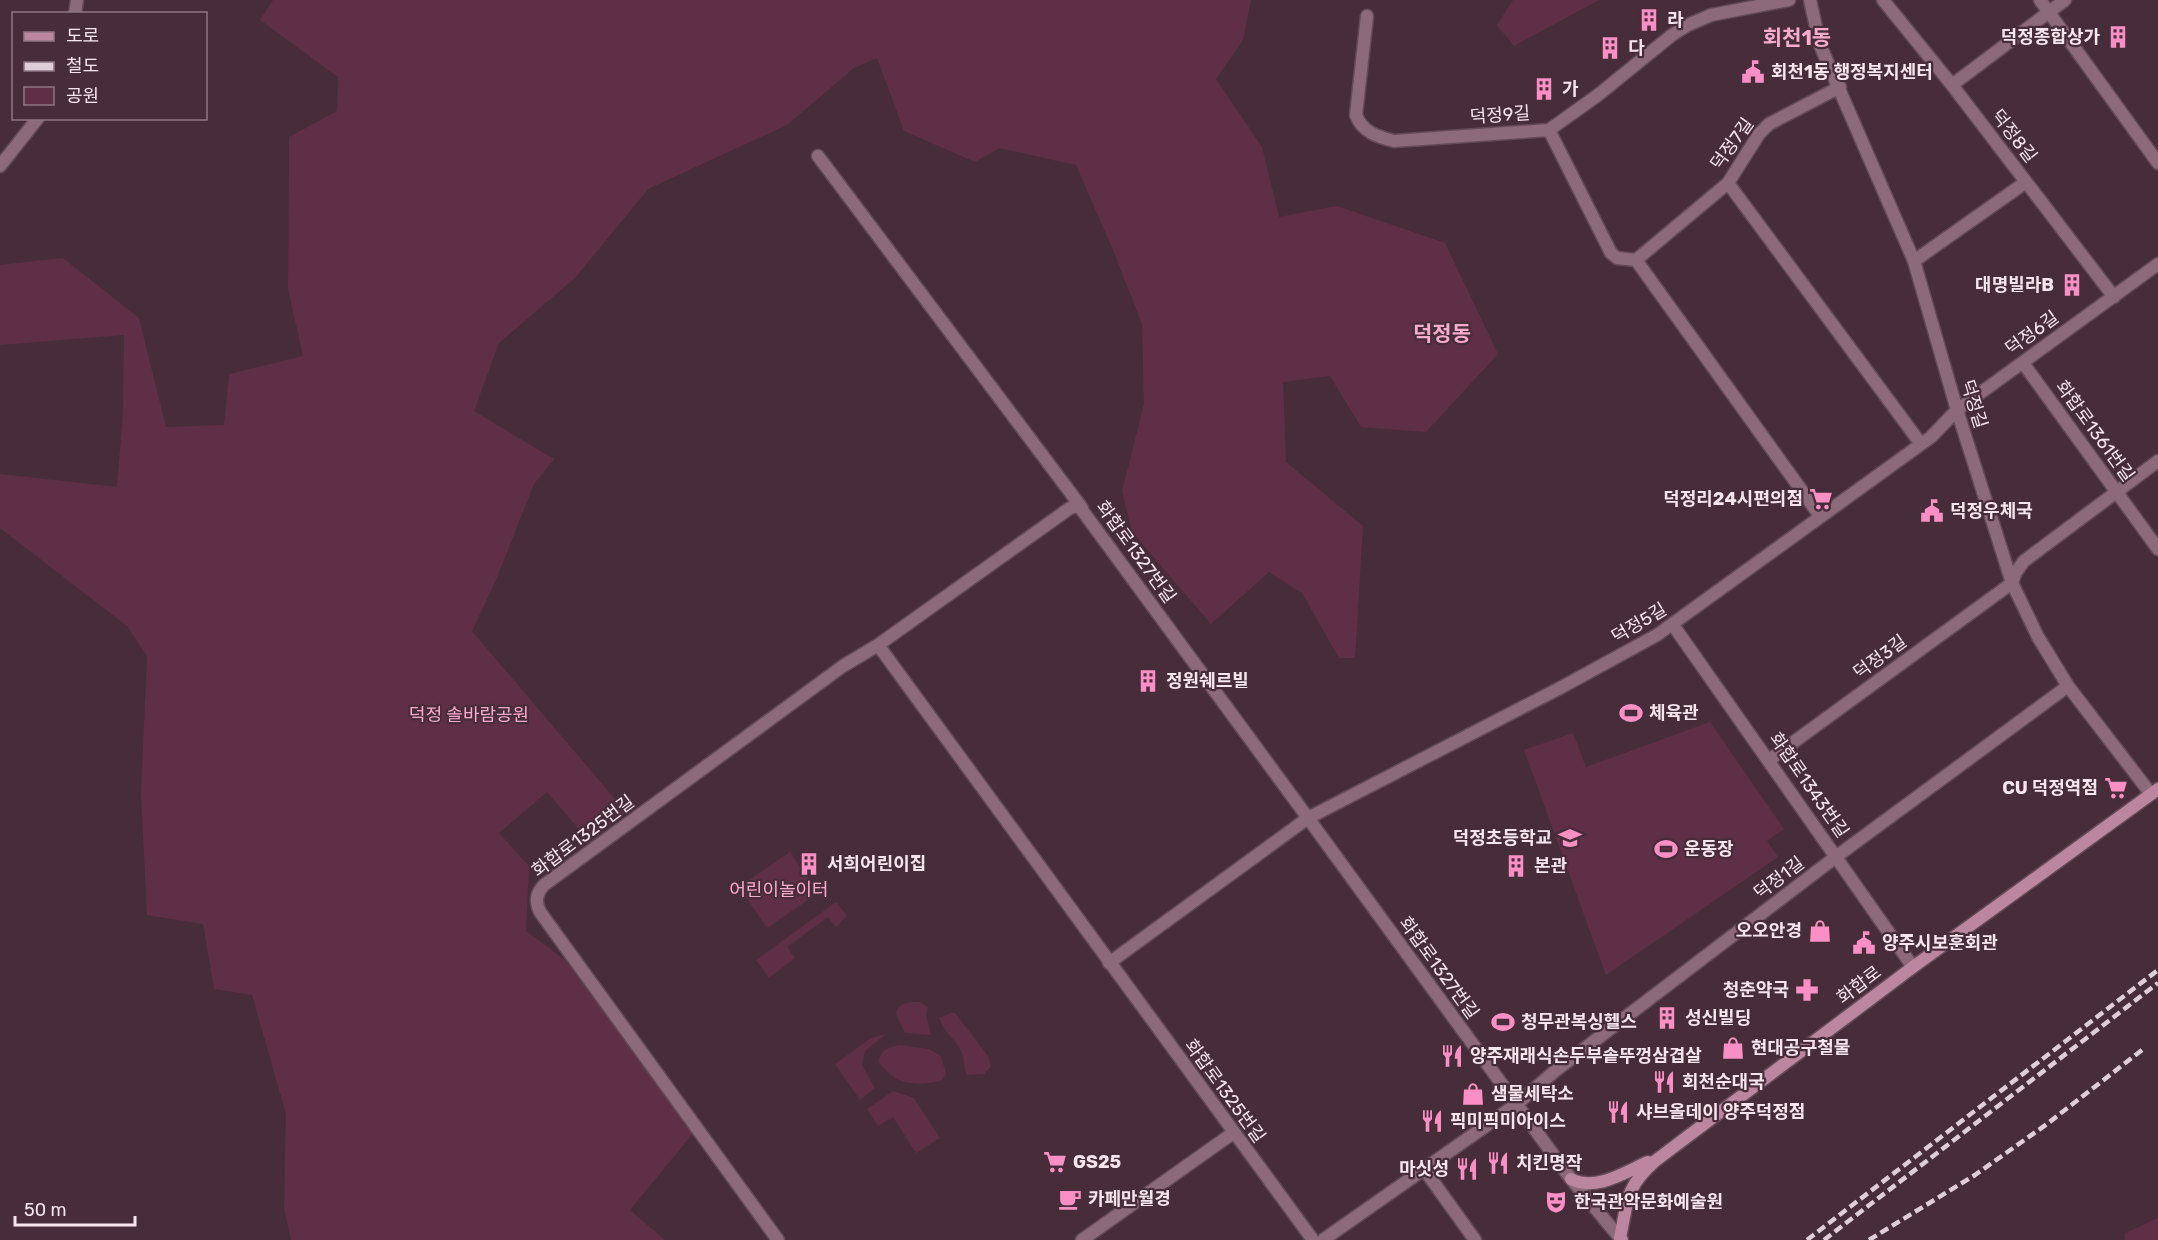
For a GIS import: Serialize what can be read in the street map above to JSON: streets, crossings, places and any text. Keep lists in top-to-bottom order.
{
  "streets": {
    "main road": ["화합로"],
    "street": [
      "덕정9길",
      "덕정8길",
      "덕정7길",
      "덕정6길",
      "덕정길",
      "화합로1361번길",
      "화합로1327번길",
      "덕정5길",
      "덕정3길",
      "화합로1343번길",
      "화합로1325번길",
      "덕정1길"
    ]
  },
  "crossings": [
    ["덕정8길", "덕정6길"],
    ["덕정7길", "덕정길"],
    ["덕정6길", "덕정길"],
    ["덕정6길", "화합로1361번길"],
    ["덕정6길", "덕정5길"],
    ["덕정길", "덕정5길"],
    ["덕정길", "덕정3길"],
    ["덕정길", "덕정1길"],
    ["덕정길", "화합로"],
    ["화합로1327번길", "덕정5길"],
    ["화합로1327번길", "화합로1325번길"],
    ["화합로1327번길", "덕정1길"],
    ["화합로1327번길", "화합로"],
    ["덕정5길", "화합로1343번길"],
    ["덕정3길", "화합로1343번길"],
    ["화합로1343번길", "덕정1길"],
    ["화합로1343번길", "화합로"]
  ],
  "districts": ["회천1동", "덕정동"],
  "parks": ["덕정 솔바람공원", "어린이놀이터"],
  "places": {
    "building": [
      "라",
      "덕정종합상가",
      "다",
      "가",
      "대명빌라B",
      "정원쉐르빌",
      "서희어린이집",
      "본관",
      "성신빌딩"
    ],
    "public building": ["회천1동 행정복지센터", "덕정우체국", "양주시보훈회관"],
    "supermarket": ["덕정리24시편의점", "CU 덕정역점", "GS25"],
    "sports": ["체육관", "운동장", "청무관복싱헬스"],
    "school or university": ["덕정초등학교"],
    "shop": ["오오안경", "현대공구철물", "샘물세탁소"],
    "pharmacy": ["청춘약국"],
    "restaurant": [
      "양주재래식손두부솥뚜껑삼겹살",
      "회천순대국",
      "샤브올데이 양주덕정점",
      "픽미픽미아이스",
      "치킨명작",
      "마싯성"
    ],
    "cafe": ["카페만월경"],
    "theatre": ["한국관악문화예술원"]
  },
  "legend": ["도로", "철도", "공원"],
  "scale_bar": "50 m"
}
